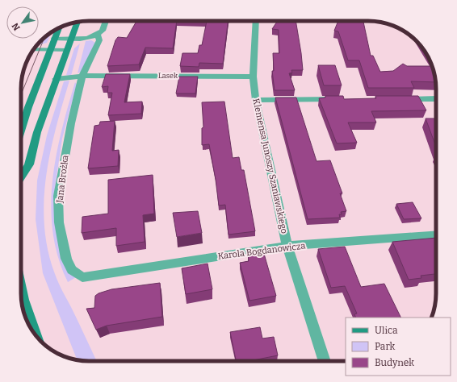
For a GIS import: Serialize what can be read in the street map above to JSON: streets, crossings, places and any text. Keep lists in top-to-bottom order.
{
  "streets": {
    "street": [
      "Lasek",
      "Klemensa Junoszy Szaniawskiego",
      "Jana Brożka",
      "Karola Bogdanowicza"
    ]
  },
  "crossings": [
    ["Lasek", "Klemensa Junoszy Szaniawskiego"],
    ["Lasek", "Jana Brożka"],
    ["Klemensa Junoszy Szaniawskiego", "Karola Bogdanowicza"],
    ["Jana Brożka", "Karola Bogdanowicza"]
  ],
  "legend": ["Ulica", "Park", "Budynek"],
  "north": "bottom left"
}
